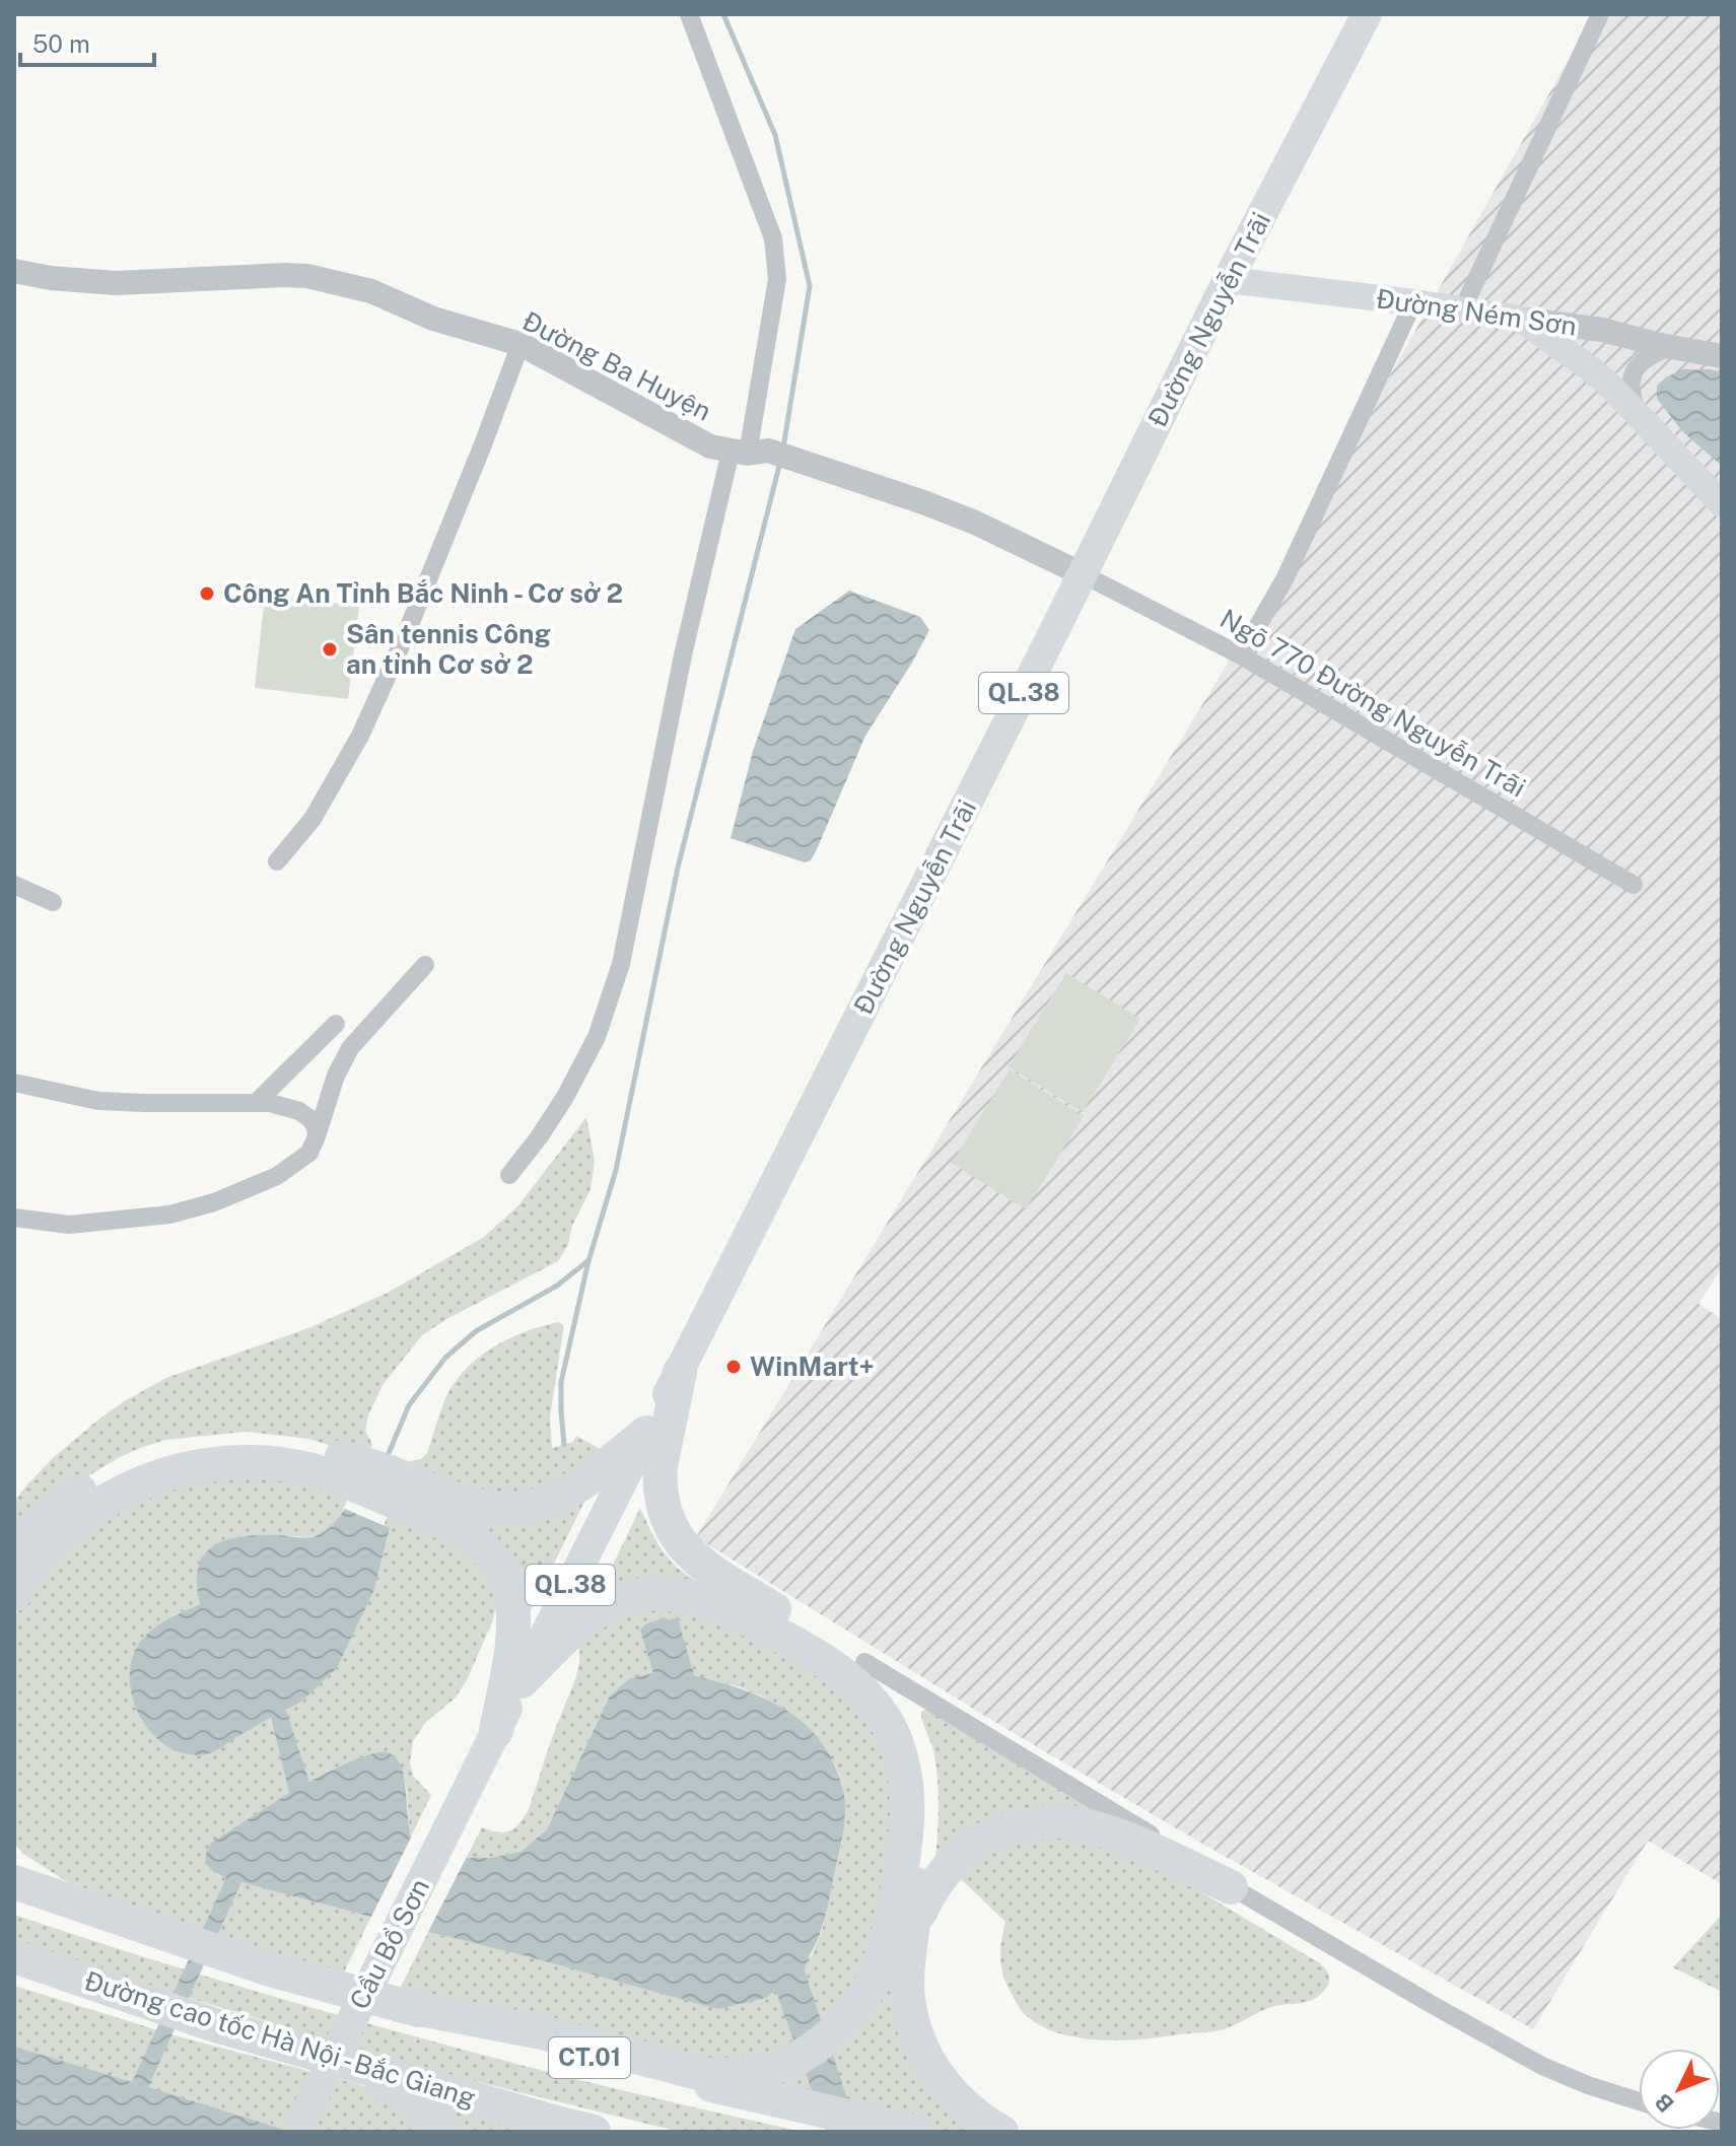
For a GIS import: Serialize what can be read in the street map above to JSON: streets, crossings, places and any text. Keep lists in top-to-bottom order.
{
  "streets": {
    "highway": [
      "Đường Nguyễn Trãi",
      "QL.38",
      "Cầu Bồ Sơn",
      "Đường cao tốc Hà Nội - Bắc Giang",
      "CT.01"
    ],
    "main road": ["Đường Ném Sơn"],
    "street": ["Đường Ba Huyện", "Ngõ 770 Đường Nguyễn Trãi"]
  },
  "crossings": [
    ["Đường Ném Sơn", "Đường Nguyễn Trãi"],
    ["Đường Nguyễn Trãi", "Đường Ba Huyện"],
    ["Đường Nguyễn Trãi", "Ngõ 770 Đường Nguyễn Trãi"],
    ["Đường Nguyễn Trãi", "Cầu Bồ Sơn"],
    ["Đường Ba Huyện", "Ngõ 770 Đường Nguyễn Trãi"]
  ],
  "places": ["Công An Tỉnh Bắc Ninh - Cơ sở 2", "Sân tennis Công an tỉnh Cơ sở 2", "WinMart+"],
  "scale_bar": "50 m",
  "north": "bottom left"
}
